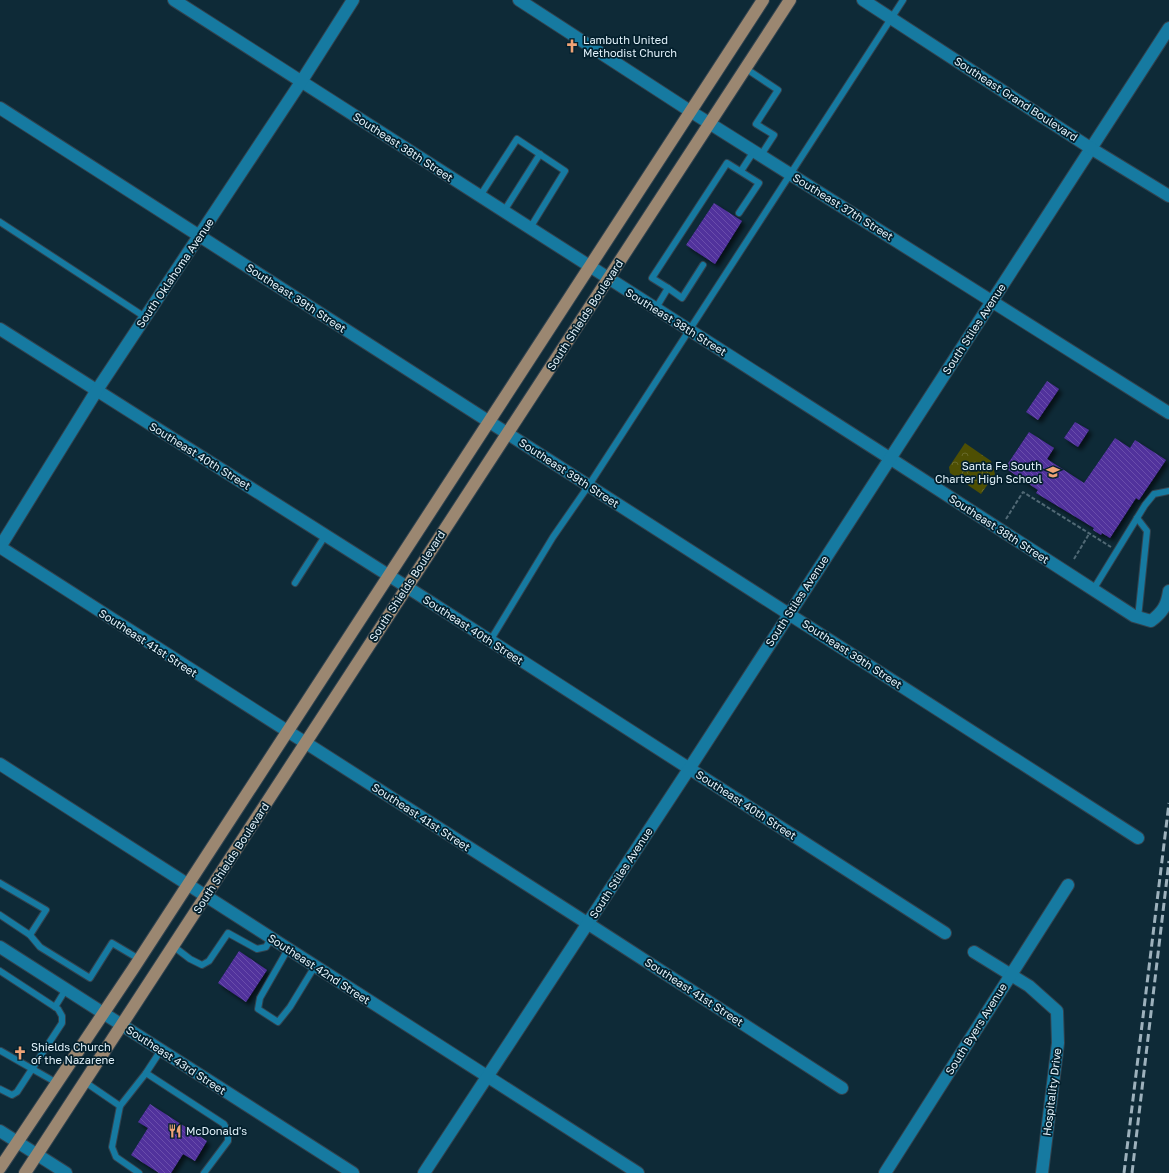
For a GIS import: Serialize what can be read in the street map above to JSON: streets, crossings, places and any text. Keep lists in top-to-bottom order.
{
  "streets": {
    "main road": ["South Shields Boulevard"],
    "street": [
      "Southeast Grand Boulevard",
      "Southeast 38th Street",
      "Southeast 37th Street",
      "South Oklahoma Avenue",
      "Southeast 39th Street",
      "South Stiles Avenue",
      "Southeast 40th Street",
      "Southeast 41st Street",
      "Southeast 42nd Street",
      "South Byers Avenue",
      "Southeast 43rd Street",
      "Hospitality Drive"
    ]
  },
  "crossings": [
    ["Southeast Grand Boulevard", "South Stiles Avenue"],
    ["Southeast 38th Street", "South Oklahoma Avenue"],
    ["Southeast 38th Street", "South Shields Boulevard"],
    ["Southeast 38th Street", "South Stiles Avenue"],
    ["Southeast 37th Street", "South Shields Boulevard"],
    ["Southeast 37th Street", "South Stiles Avenue"],
    ["South Oklahoma Avenue", "Southeast 39th Street"],
    ["South Oklahoma Avenue", "Southeast 40th Street"],
    ["South Oklahoma Avenue", "Southeast 41st Street"],
    ["Southeast 39th Street", "South Shields Boulevard"],
    ["Southeast 39th Street", "South Stiles Avenue"],
    ["South Shields Boulevard", "Southeast 40th Street"],
    ["South Shields Boulevard", "Southeast 41st Street"],
    ["South Shields Boulevard", "Southeast 42nd Street"],
    ["South Shields Boulevard", "Southeast 43rd Street"],
    ["South Stiles Avenue", "Southeast 40th Street"],
    ["South Stiles Avenue", "Southeast 41st Street"],
    ["South Stiles Avenue", "Southeast 42nd Street"],
    ["South Byers Avenue", "Hospitality Drive"]
  ],
  "places": {
    "church": ["Lambuth United Methodist Church", "Shields Church of the Nazarene"],
    "school or university": ["Santa Fe South Charter High School"],
    "restaurant": ["McDonald's"]
  }
}
